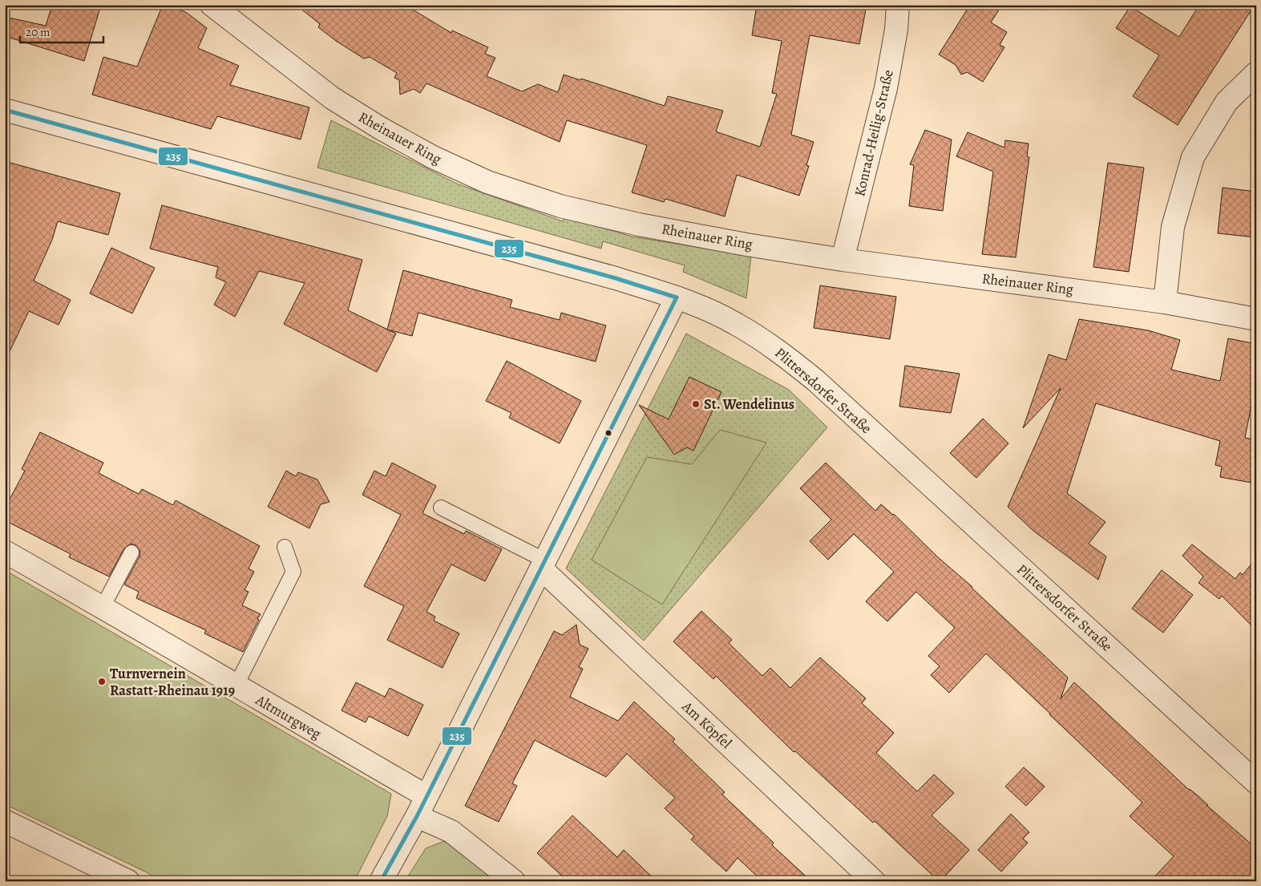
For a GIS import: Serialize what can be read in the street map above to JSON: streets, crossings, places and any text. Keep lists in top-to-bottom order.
{
  "streets": {
    "street": [
      "Konrad-Heilig-Straße",
      "Rheinauer Ring",
      "Plittersdorfer Straße",
      "Altmurgweg",
      "Am Köpfel"
    ]
  },
  "crossings": [
    ["Konrad-Heilig-Straße", "Rheinauer Ring"]
  ],
  "places": ["St. Wendelinus", "Turnvernein Rastatt-Rheinau 1919"],
  "lines": ["transit line 235"],
  "scale_bar": "20 m"
}
